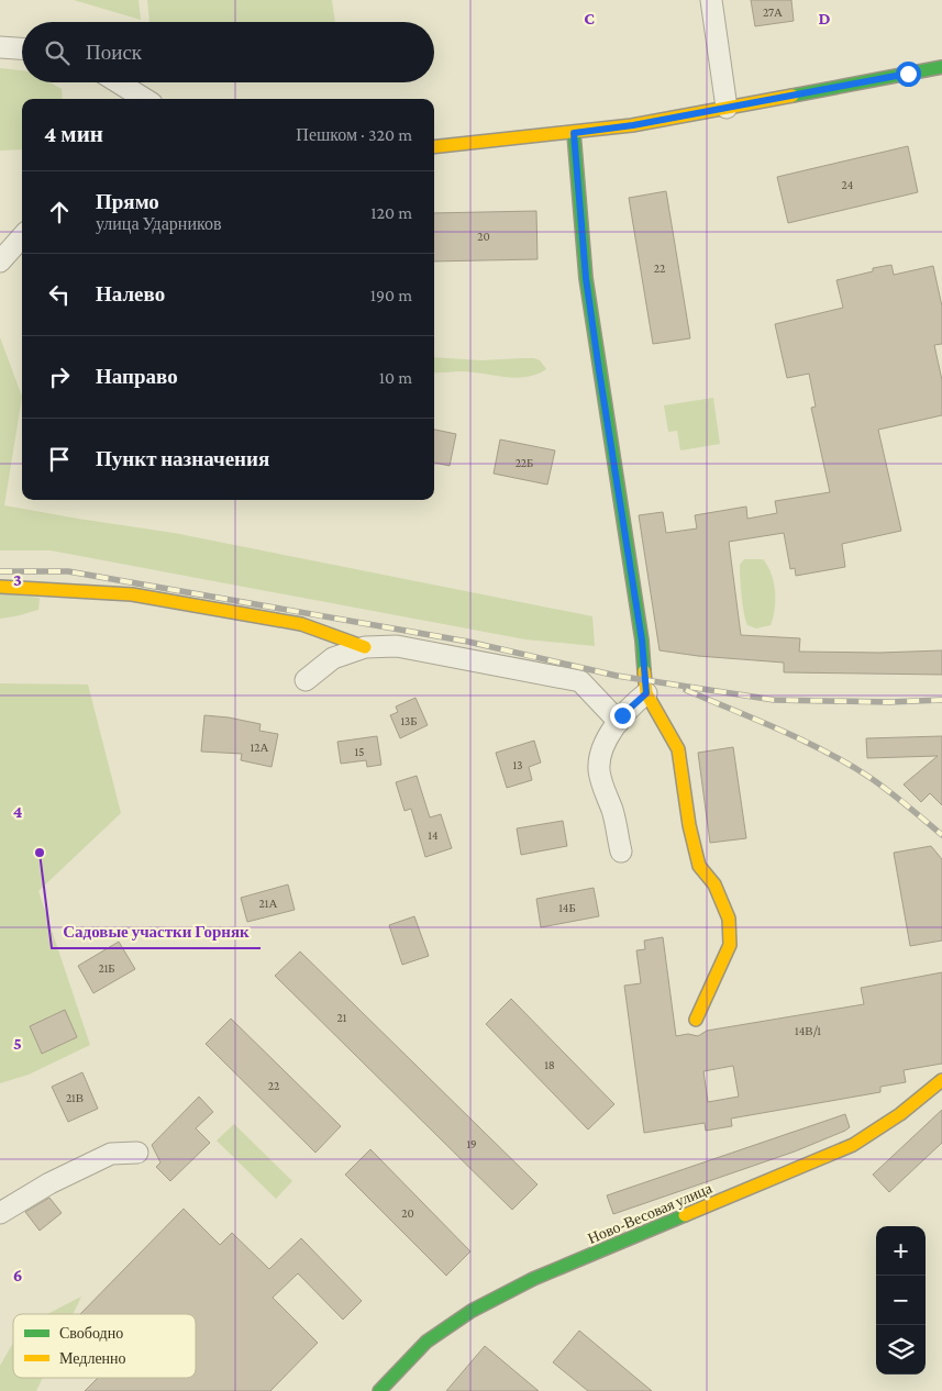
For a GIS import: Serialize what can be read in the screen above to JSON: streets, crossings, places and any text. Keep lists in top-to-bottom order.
{
  "streets": {
    "street": ["Ново-Весовая улица"]
  },
  "places": ["Садовые участки Горняк"],
  "house_numbers": [
    "27А",
    "24",
    "20",
    "22",
    "22Б",
    "13Б",
    "12А",
    "15",
    "13",
    "14",
    "21А",
    "14Б",
    "21Б",
    "21",
    "14В/1",
    "18",
    "22",
    "21В",
    "19",
    "20"
  ],
  "legend": ["Свободно", "Медленно"],
  "page": {
    "search": "Поиск",
    "heading": ["4 мин", "Пешком · 320 m"],
    "list": [
      ["Прямо", "улица Ударников", "120 m"],
      ["Налево", "190 m"],
      ["Направо", "10 m"],
      "Пункт назначения"
    ],
    "map_buttons": ["+", "−"]
  },
  "grid": {
    "columns": ["C", "D"],
    "rows": [
      "3",
      "4",
      "5",
      "6"
    ]
  }
}
